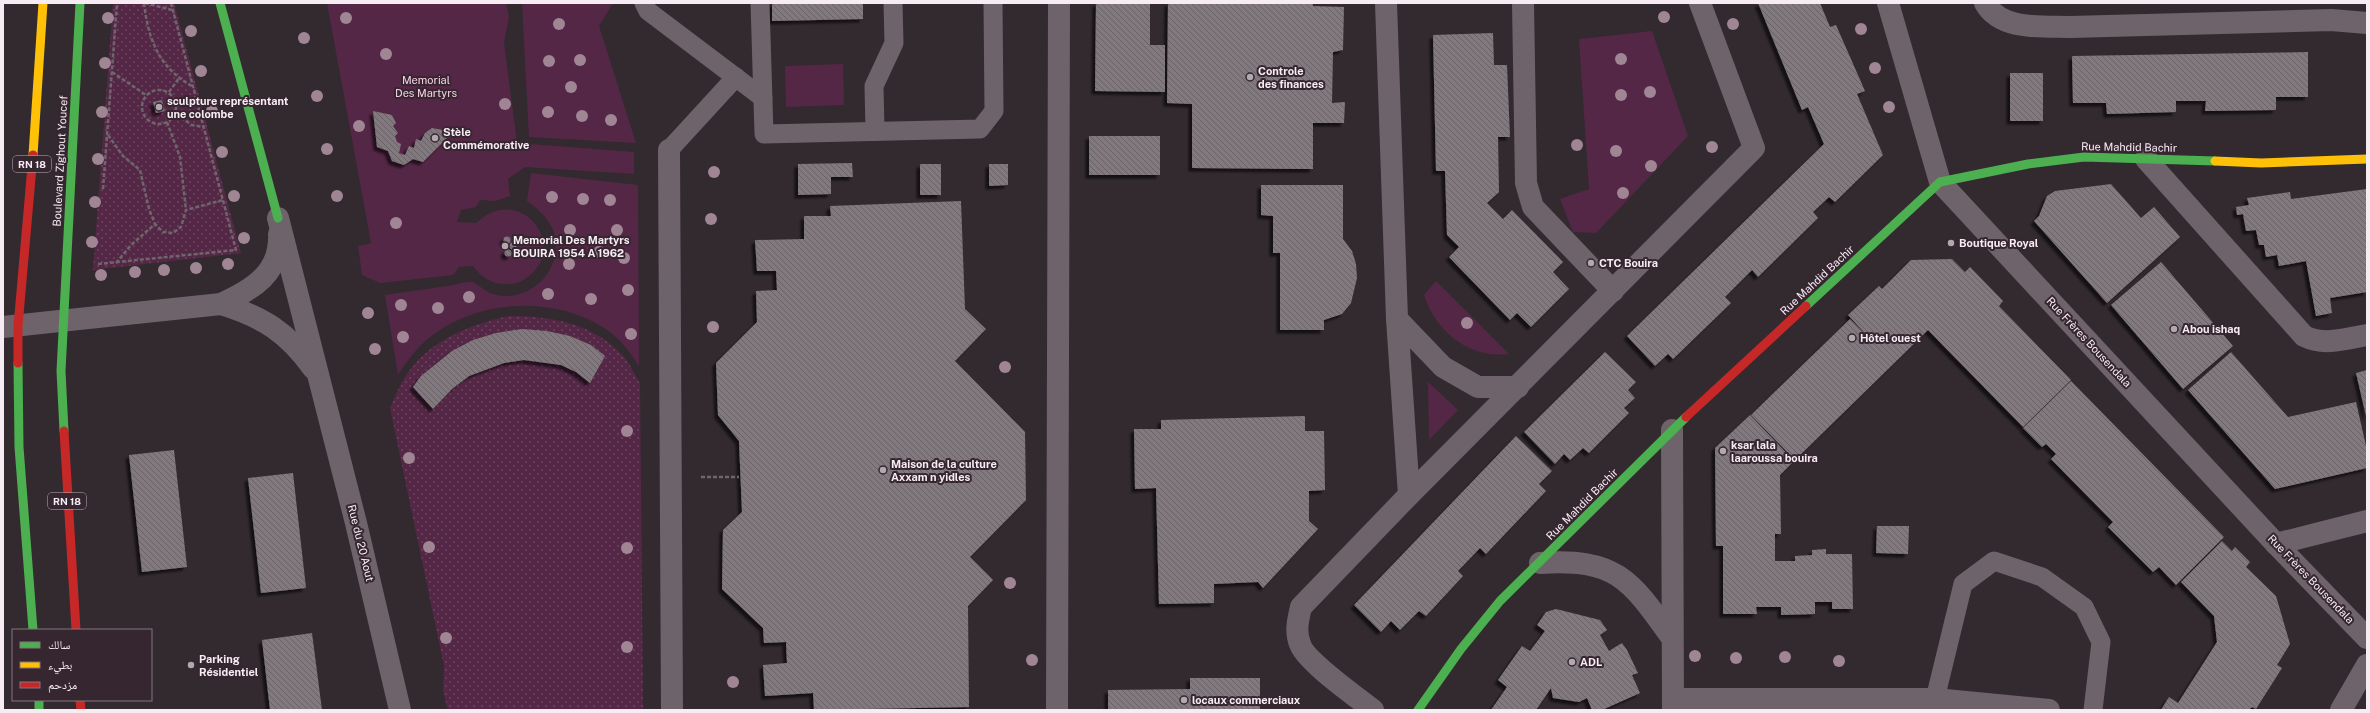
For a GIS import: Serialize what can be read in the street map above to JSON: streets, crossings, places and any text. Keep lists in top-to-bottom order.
{
  "streets": {
    "main road": ["Rue Mahdid Bachir", "Boulevard Zighout Youcef", "RN 18"],
    "street": ["Rue Frères Bousendala", "Rue du 20 Aout"]
  },
  "crossings": [
    ["Rue Mahdid Bachir", "Rue Frères Bousendala"],
    ["Boulevard Zighout Youcef", "RN 18"]
  ],
  "parks": ["Memorial Des Martyrs"],
  "places": [
    "Controle des finances",
    "sculpture représentant une colombe",
    "Stèle Commémorative",
    "Boutique Royal",
    "Memorial Des Martyrs BOUIRA 1954 A 1962",
    "CTC Bouira",
    "Abou ishaq",
    "Hôtel ouest",
    "ksar lala laaroussa bouira",
    "Maison de la culture Axxam n yidles",
    "ADL",
    "Parking Résidentiel",
    "locaux commerciaux"
  ],
  "legend": ["سالك", "بطيء", "مزدحم"]
}
